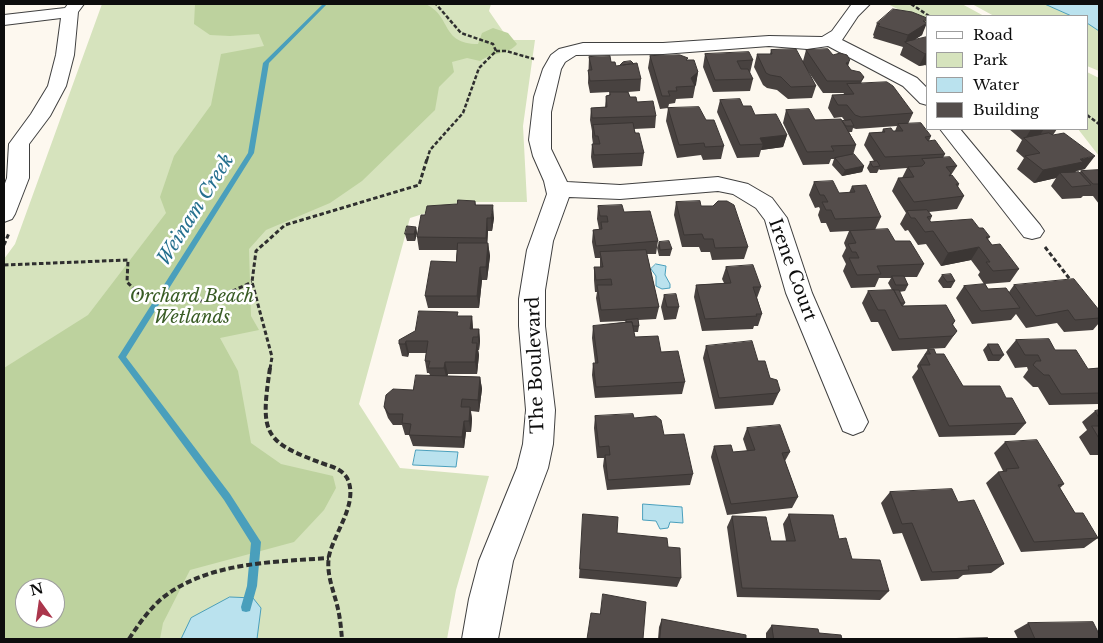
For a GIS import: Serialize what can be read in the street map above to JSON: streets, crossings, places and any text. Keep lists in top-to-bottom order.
{
  "streets": {
    "street": ["Irene Court", "The Boulevard"]
  },
  "crossings": [
    ["Irene Court", "The Boulevard"]
  ],
  "water": ["Weinam Creek"],
  "parks": ["Orchard Beach Wetlands"],
  "legend": [
    "Road",
    "Park",
    "Water",
    "Building"
  ],
  "north": "top"
}
